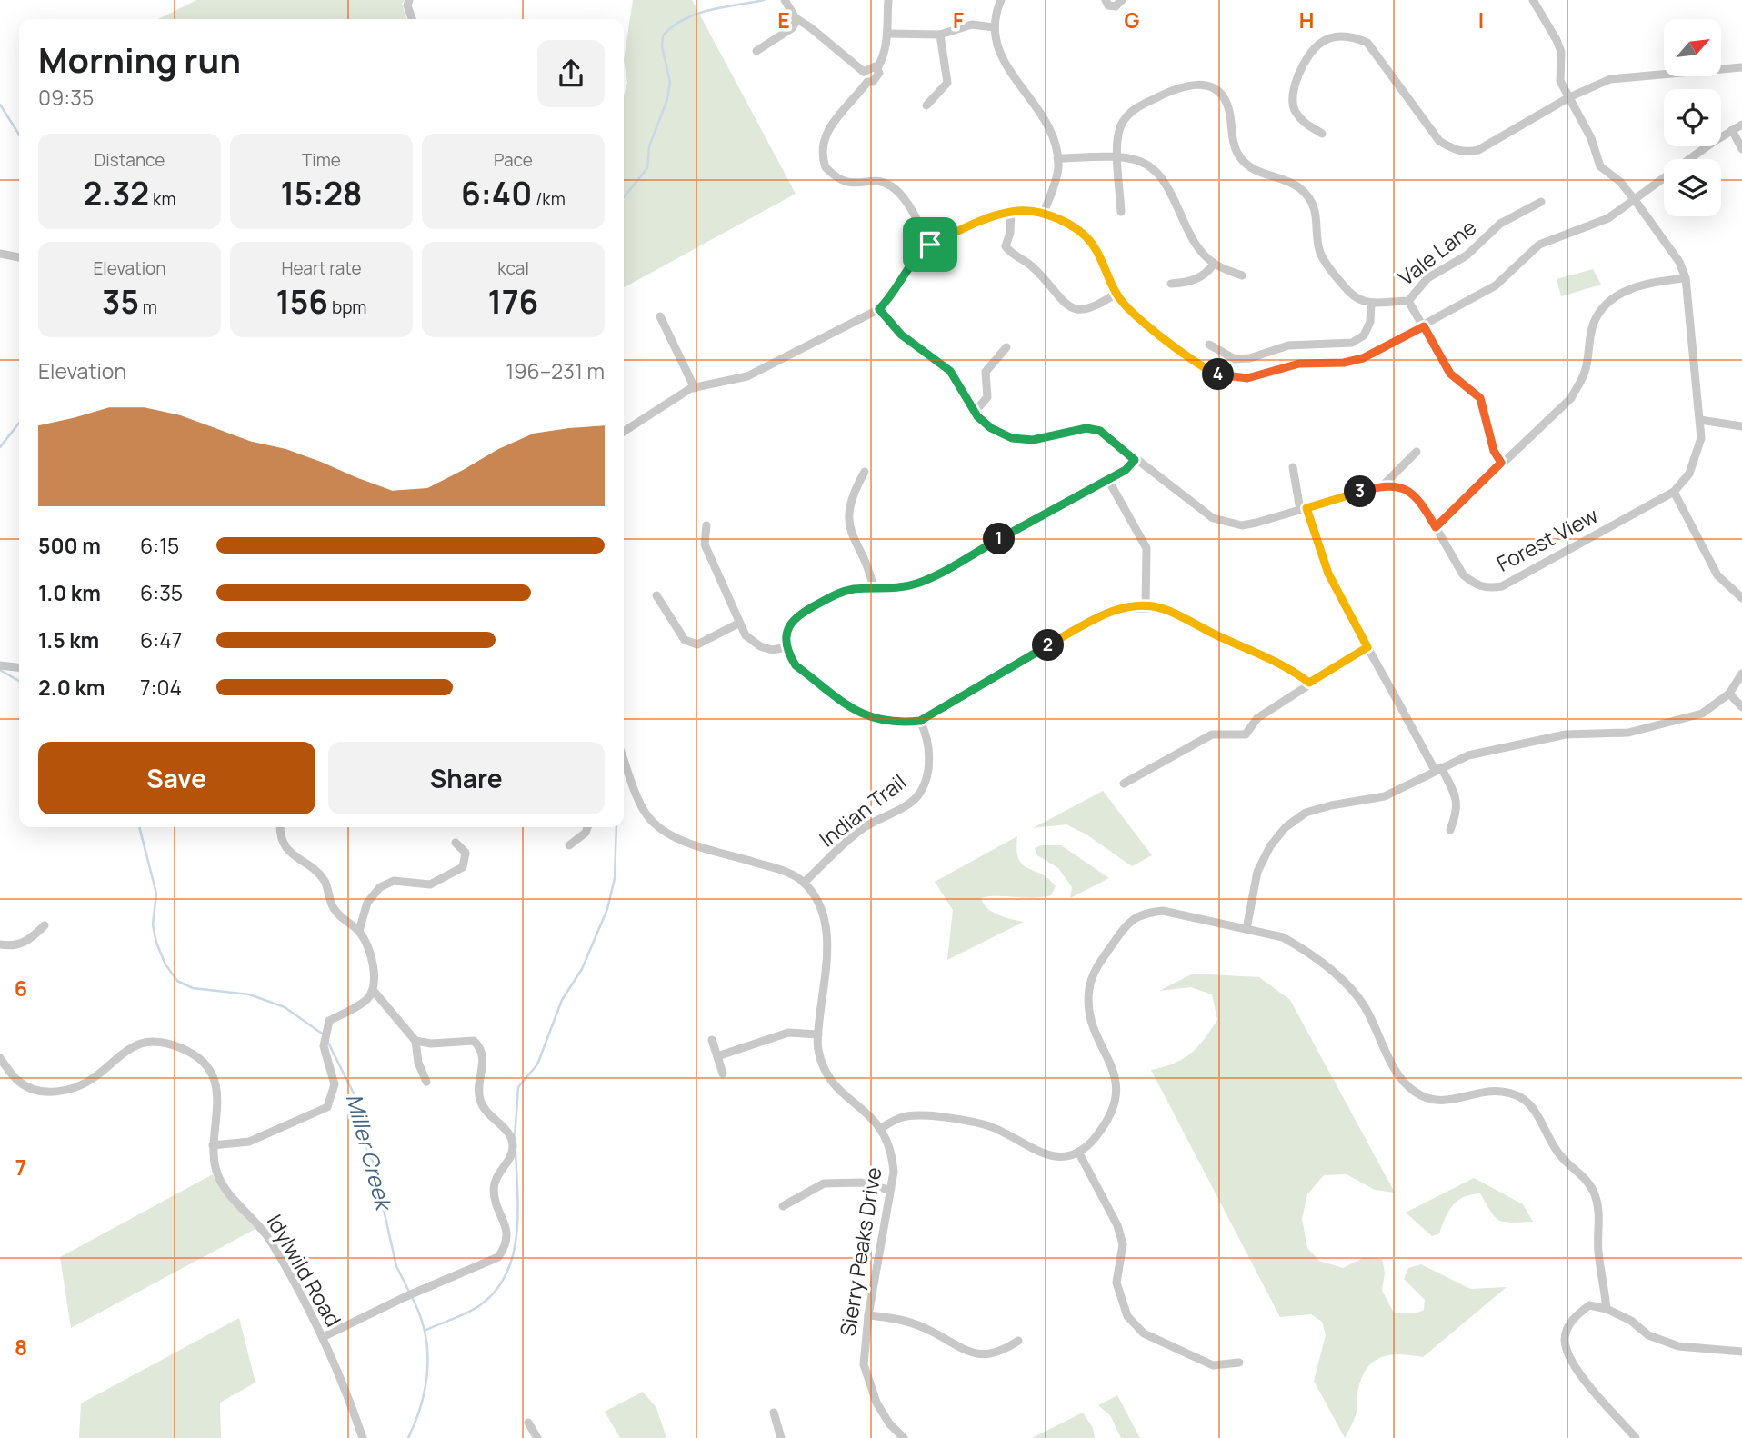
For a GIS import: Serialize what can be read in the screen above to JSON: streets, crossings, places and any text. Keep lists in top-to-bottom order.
{
  "streets": {
    "street": [
      "Vale Lane",
      "Forest View",
      "Indian Trail",
      "Sierry Peaks Drive",
      "Idylwild Road"
    ]
  },
  "crossings": [
    ["Indian Trail", "Sierry Peaks Drive"]
  ],
  "water": ["Miller Creek"],
  "north": "top right",
  "page": {
    "heading": ["Morning run", "09:35"],
    "stats": [
      ["Distance", "2.32 km"],
      ["Time", "15:28"],
      ["Pace", "6:40 /km"],
      ["Elevation", "35 m"],
      ["Heart rate", "156 bpm"],
      ["kcal", "176"]
    ],
    "chart": ["Elevation", "196–231 m"],
    "pins": [
      "4",
      "3",
      "1",
      "2"
    ],
    "list": [
      {
        "name": "500 m",
        "note": "6:15"
      },
      {
        "name": "1.0 km",
        "note": "6:35"
      },
      {
        "name": "1.5 km",
        "note": "6:47"
      },
      {
        "name": "2.0 km",
        "note": "7:04"
      }
    ],
    "buttons": ["Save", "Share"]
  },
  "grid": {
    "columns": [
      "E",
      "F",
      "G",
      "H",
      "I"
    ],
    "rows": ["6", "7", "8"]
  }
}
